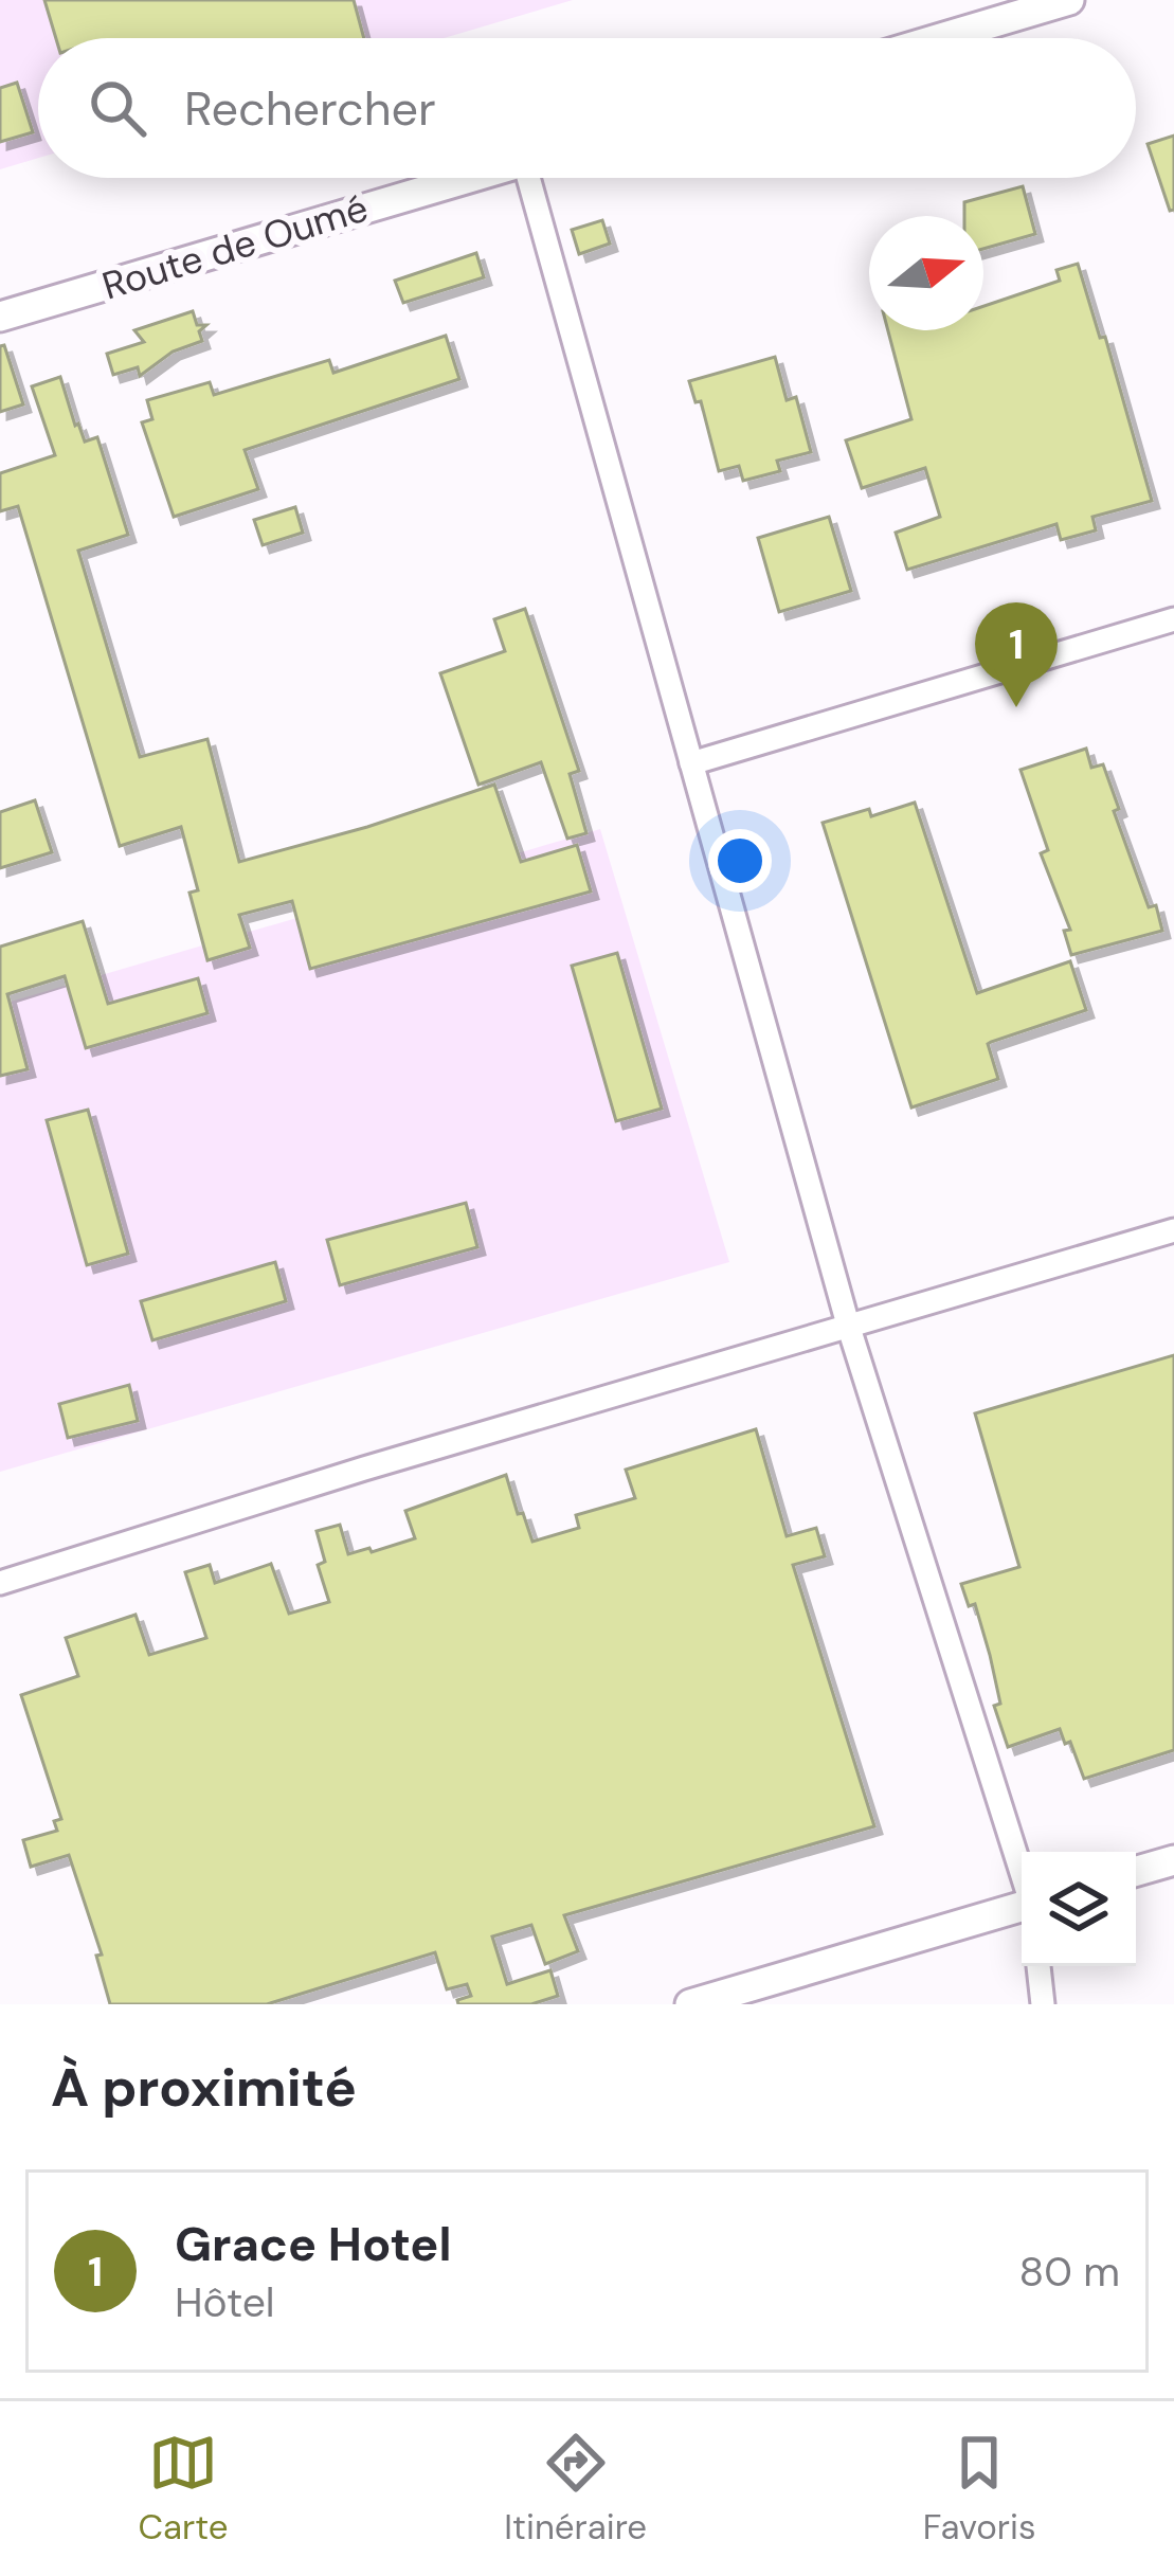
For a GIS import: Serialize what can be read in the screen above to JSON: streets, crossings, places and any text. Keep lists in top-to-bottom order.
{
  "streets": {
    "street": ["Route de Oumé"]
  },
  "north": "right",
  "page": {
    "search": "Rechercher",
    "pins": "1",
    "heading": "À proximité",
    "list": [
      {
        "mark": "1",
        "name": "Grace Hotel",
        "note": "Hôtel",
        "value": "80 m"
      }
    ],
    "nav": ["Carte", "Itinéraire", "Favoris"]
  }
}
